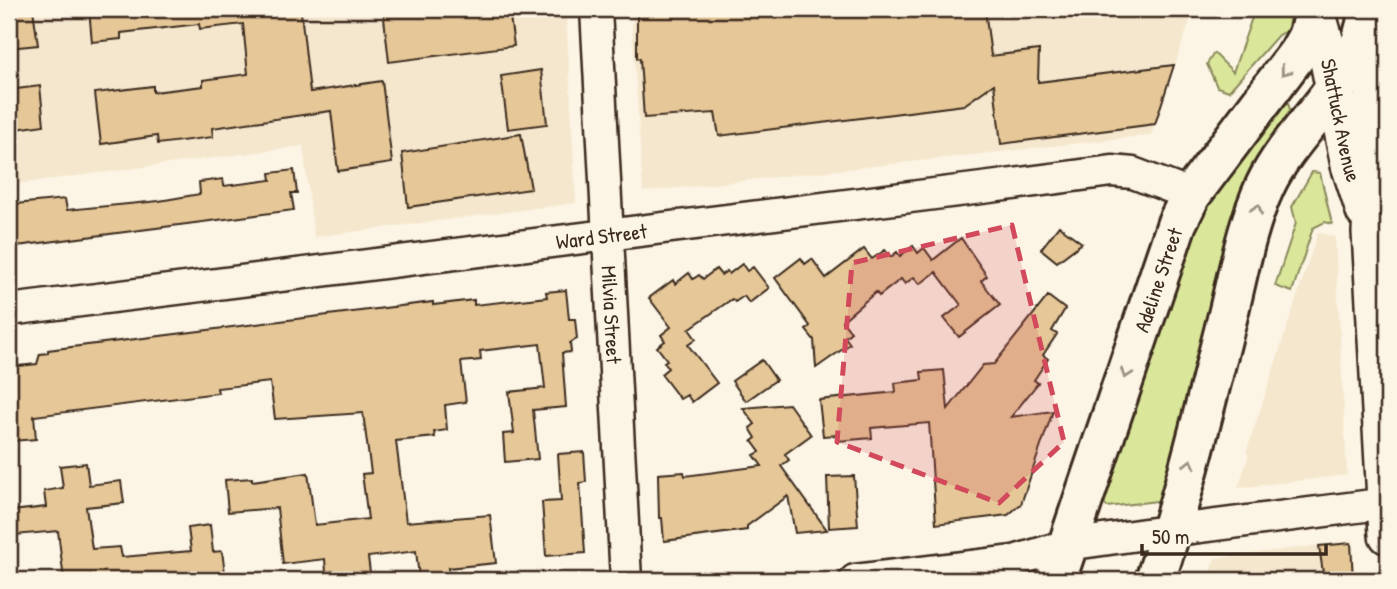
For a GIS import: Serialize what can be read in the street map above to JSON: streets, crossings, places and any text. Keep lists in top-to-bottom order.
{
  "streets": {
    "main road": ["Adeline Street"],
    "street": ["Shattuck Avenue", "Ward Street", "Milvia Street"]
  },
  "crossings": [
    ["Shattuck Avenue", "Adeline Street"],
    ["Ward Street", "Adeline Street"],
    ["Ward Street", "Milvia Street"]
  ],
  "scale_bar": "50 m"
}
